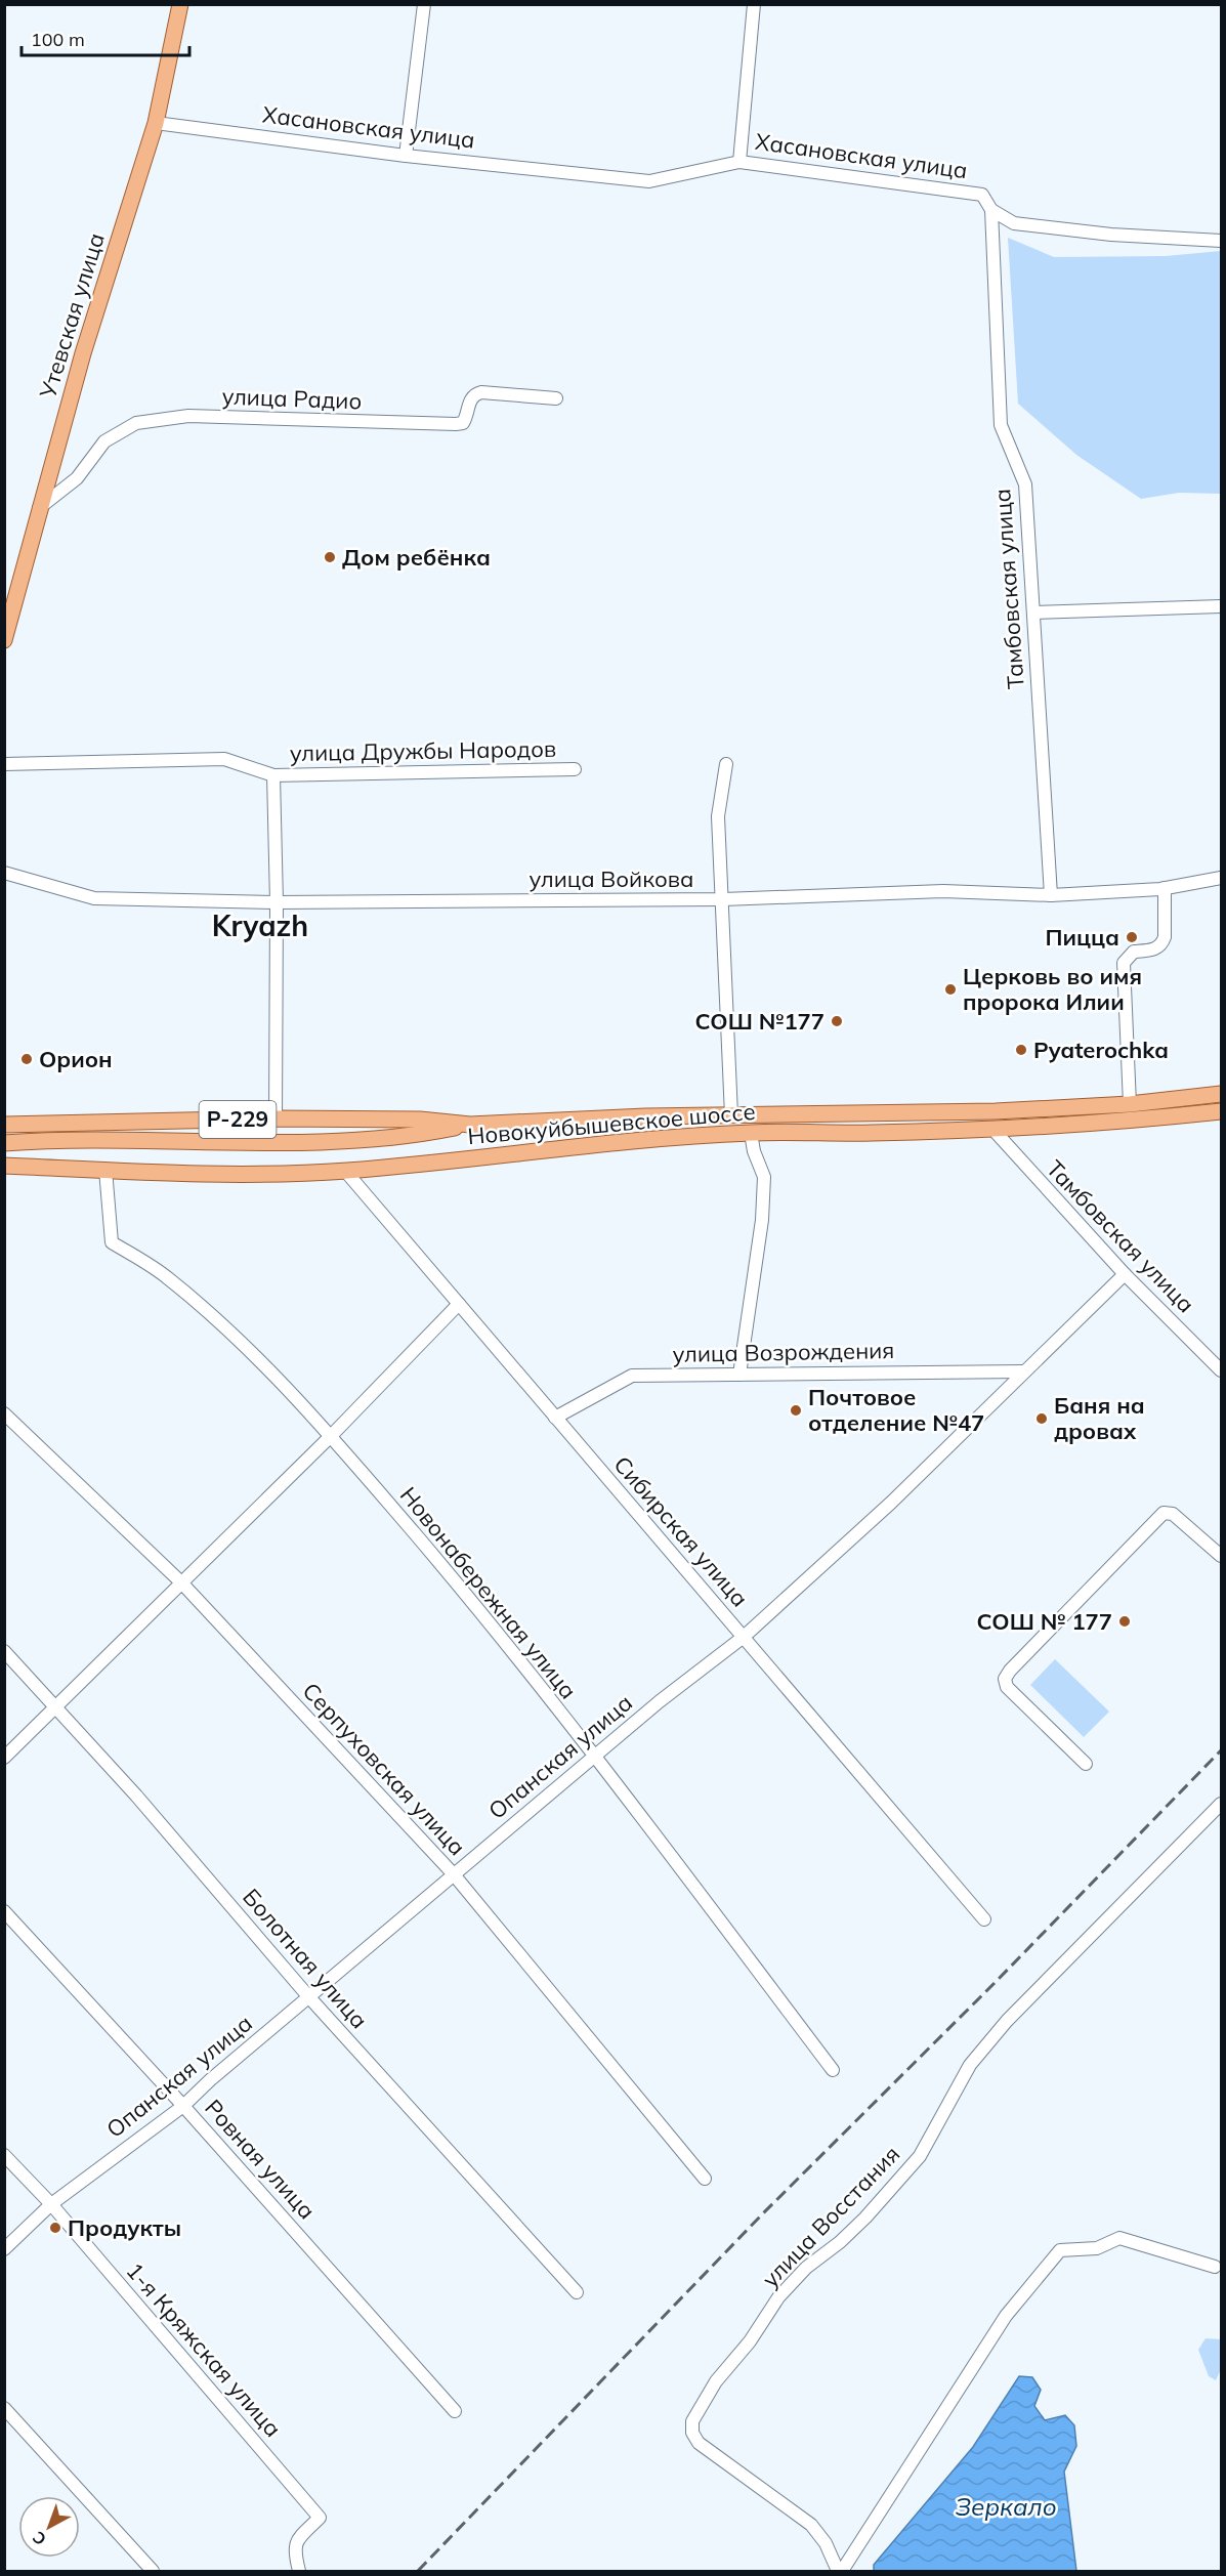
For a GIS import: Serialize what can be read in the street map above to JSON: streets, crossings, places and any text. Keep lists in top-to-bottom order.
{
  "streets": {
    "main road": ["Утевская улица", "Р-229", "Новокуйбышевское шоссе"],
    "street": [
      "Хасановская улица",
      "улица Радио",
      "Тамбовская улица",
      "улица Дружбы Народов",
      "улица Войкова",
      "улица Возрождения",
      "Сибирская улица",
      "Новонабережная улица",
      "Опанская улица",
      "Серпуховская улица",
      "Болотная улица",
      "Ровная улица",
      "улица Восстания",
      "1-я Кряжская улица"
    ]
  },
  "crossings": [
    ["Хасановская улица", "Утевская улица"],
    ["Хасановская улица", "Тамбовская улица"],
    ["Утевская улица", "улица Радио"],
    ["Тамбовская улица", "улица Войкова"],
    ["Тамбовская улица", "Новокуйбышевское шоссе"],
    ["Тамбовская улица", "Опанская улица"],
    ["улица Дружбы Народов", "улица Войкова"],
    ["улица Дружбы Народов", "Новокуйбышевское шоссе"],
    ["Новокуйбышевское шоссе", "Сибирская улица"],
    ["Новокуйбышевское шоссе", "Новонабережная улица"],
    ["улица Возрождения", "Сибирская улица"],
    ["улица Возрождения", "Опанская улица"],
    ["Сибирская улица", "Опанская улица"],
    ["Новонабережная улица", "Опанская улица"],
    ["Опанская улица", "Серпуховская улица"],
    ["Опанская улица", "Болотная улица"],
    ["Опанская улица", "Ровная улица"],
    ["Опанская улица", "1-я Кряжская улица"]
  ],
  "districts": ["Kryazh"],
  "water": ["Зеркало"],
  "places": [
    "Дом ребёнка",
    "Пицца",
    "Церковь во имя пророка Илии",
    "СОШ №177",
    "Pyaterochka",
    "Орион",
    "Почтовое отделение №47",
    "Баня на дровах",
    "СОШ № 177",
    "Продукты"
  ],
  "scale_bar": "100 m",
  "north": "bottom left"
}
